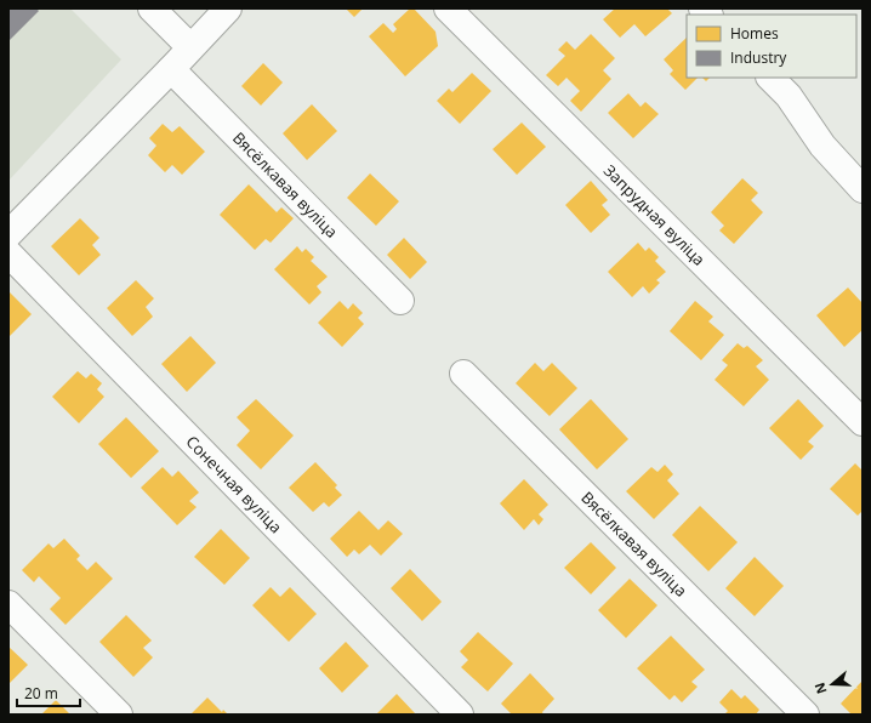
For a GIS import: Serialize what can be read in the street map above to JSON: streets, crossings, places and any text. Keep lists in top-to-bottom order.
{
  "streets": {
    "street": ["Вясёлкавая вуліца", "Запрудная вуліца", "Сонечная вуліца"]
  },
  "legend": ["Homes", "Industry"],
  "scale_bar": "20 m",
  "north": "left"
}
